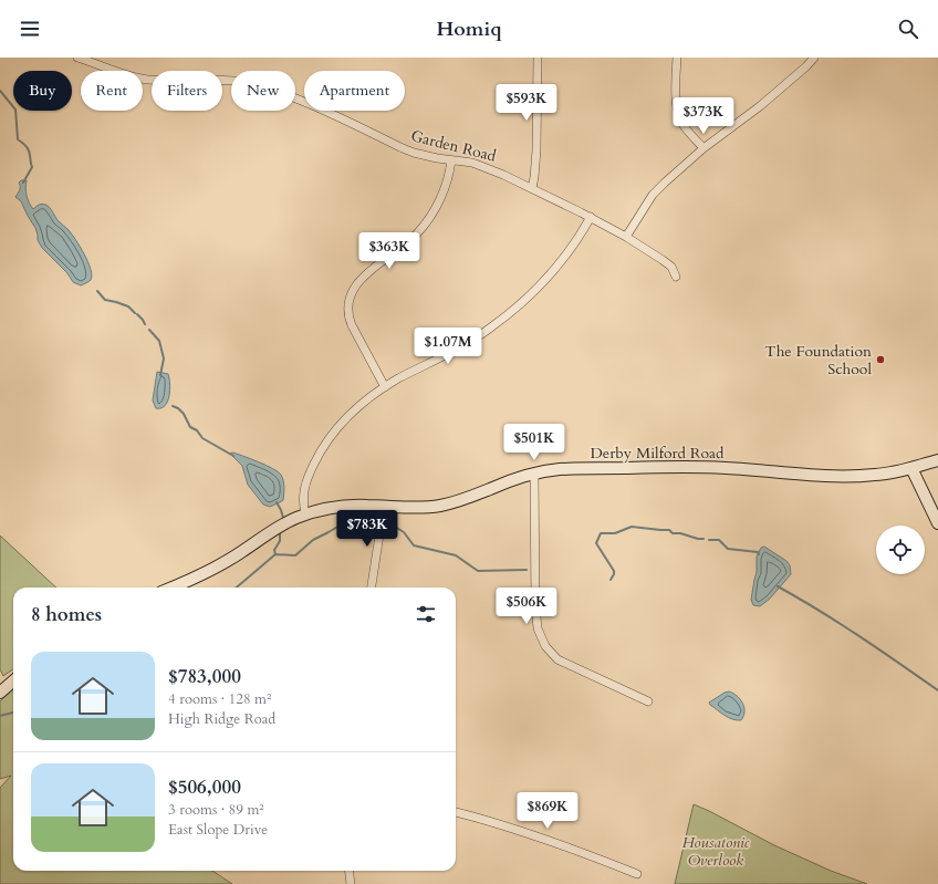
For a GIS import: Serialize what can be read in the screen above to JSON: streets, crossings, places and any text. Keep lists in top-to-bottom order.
{
  "streets": {
    "main road": ["Derby Milford Road"],
    "street": ["Garden Road"]
  },
  "parks": ["Housatonic Overlook"],
  "places": ["The Foundation School"],
  "page": {
    "header": "Homiq",
    "chip": [
      "Buy",
      "Rent",
      "Filters",
      "New",
      "Apartment"
    ],
    "price": [
      "$593K",
      "$373K",
      "$363K",
      "$1.07M",
      "$501K",
      "$783K",
      "$506K",
      "$869K"
    ],
    "heading": "8 homes",
    "list": [
      {
        "name": "$783,000",
        "note": "4 rooms · 128 m² · High Ridge Road"
      },
      {
        "name": "$506,000",
        "note": "3 rooms · 89 m² · East Slope Drive"
      }
    ]
  }
}
